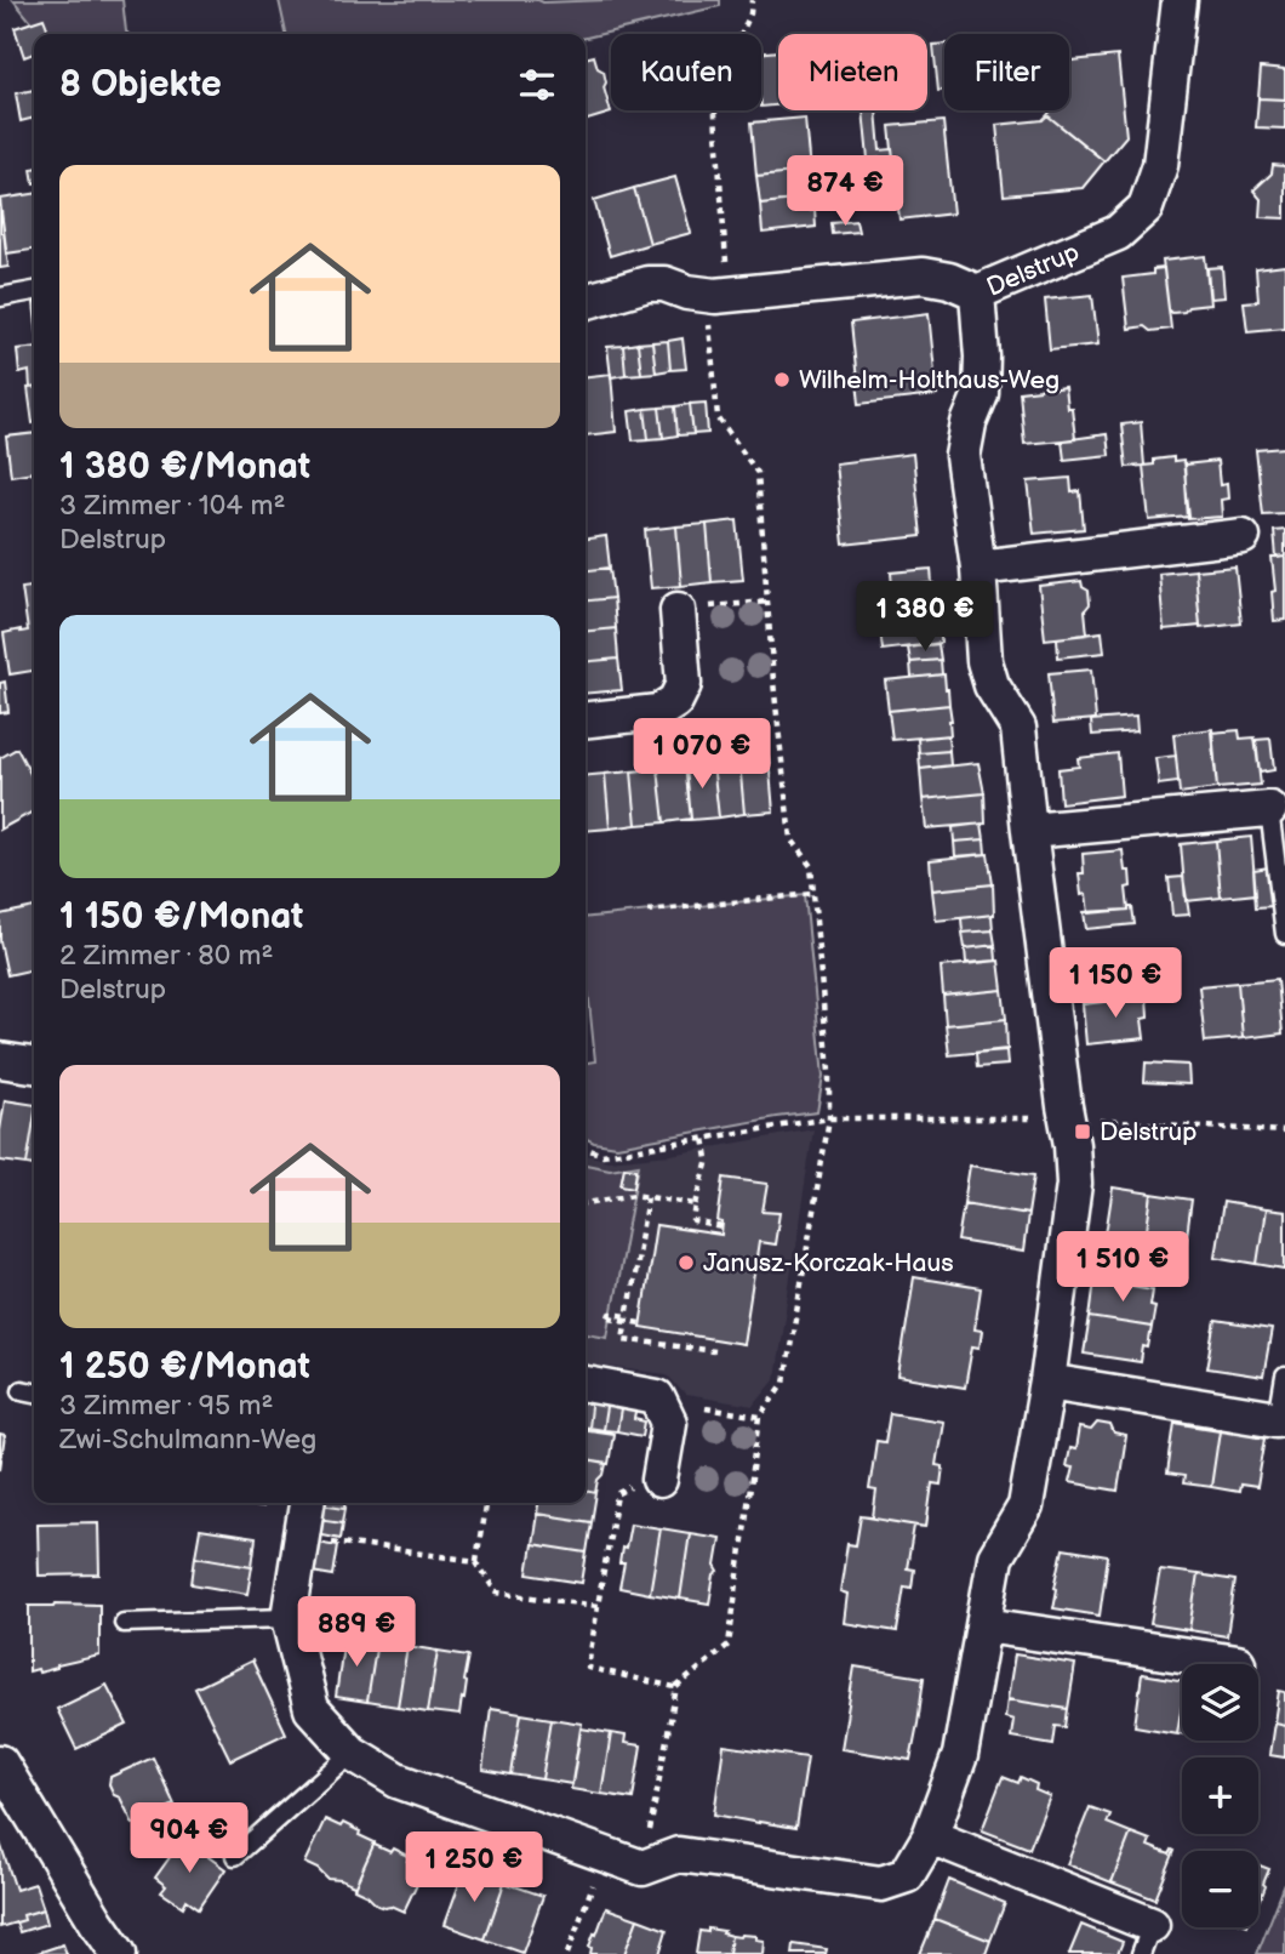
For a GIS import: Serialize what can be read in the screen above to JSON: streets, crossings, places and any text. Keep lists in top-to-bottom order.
{
  "streets": {
    "street": ["Delstrup"]
  },
  "places": {
    "other": ["Wilhelm-Holthaus-Weg", "Janusz-Korczak-Haus"],
    "transit": ["Delstrup"]
  },
  "page": {
    "chip": ["Kaufen", "Mieten", "Filter"],
    "heading": "8 Objekte",
    "list": [
      {
        "name": "1 380 €/Monat",
        "note": "3 Zimmer · 104 m² · Delstrup"
      },
      {
        "name": "1 150 €/Monat",
        "note": "2 Zimmer · 80 m² · Delstrup"
      },
      {
        "name": "1 250 €/Monat",
        "note": "3 Zimmer · 95 m² · Zwi-Schulmann-Weg"
      }
    ],
    "price": [
      "874 €",
      "1 380 €",
      "1 070 €",
      "1 150 €",
      "1 510 €",
      "889 €",
      "904 €",
      "1 250 €"
    ],
    "map_buttons": ["+", "−"]
  }
}
